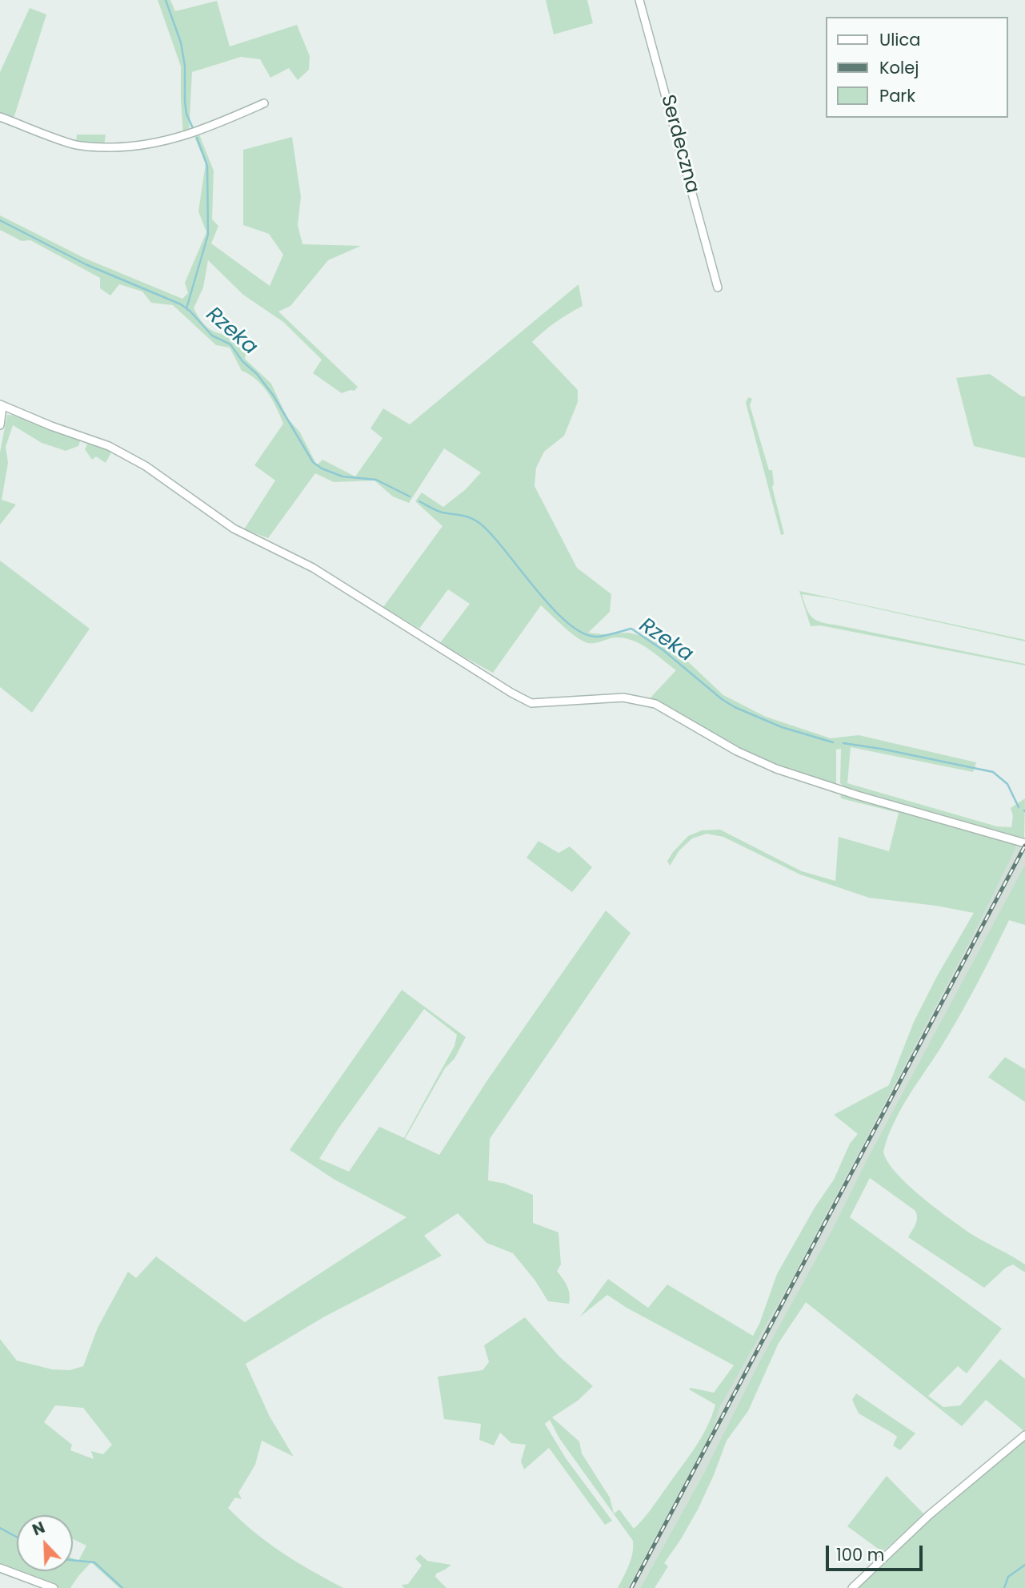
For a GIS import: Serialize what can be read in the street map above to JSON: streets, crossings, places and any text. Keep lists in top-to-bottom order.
{
  "streets": {
    "street": ["Serdeczna"]
  },
  "water": ["Rzeka"],
  "legend": ["Ulica", "Kolej", "Park"],
  "scale_bar": "100 m",
  "north": "top left"
}
